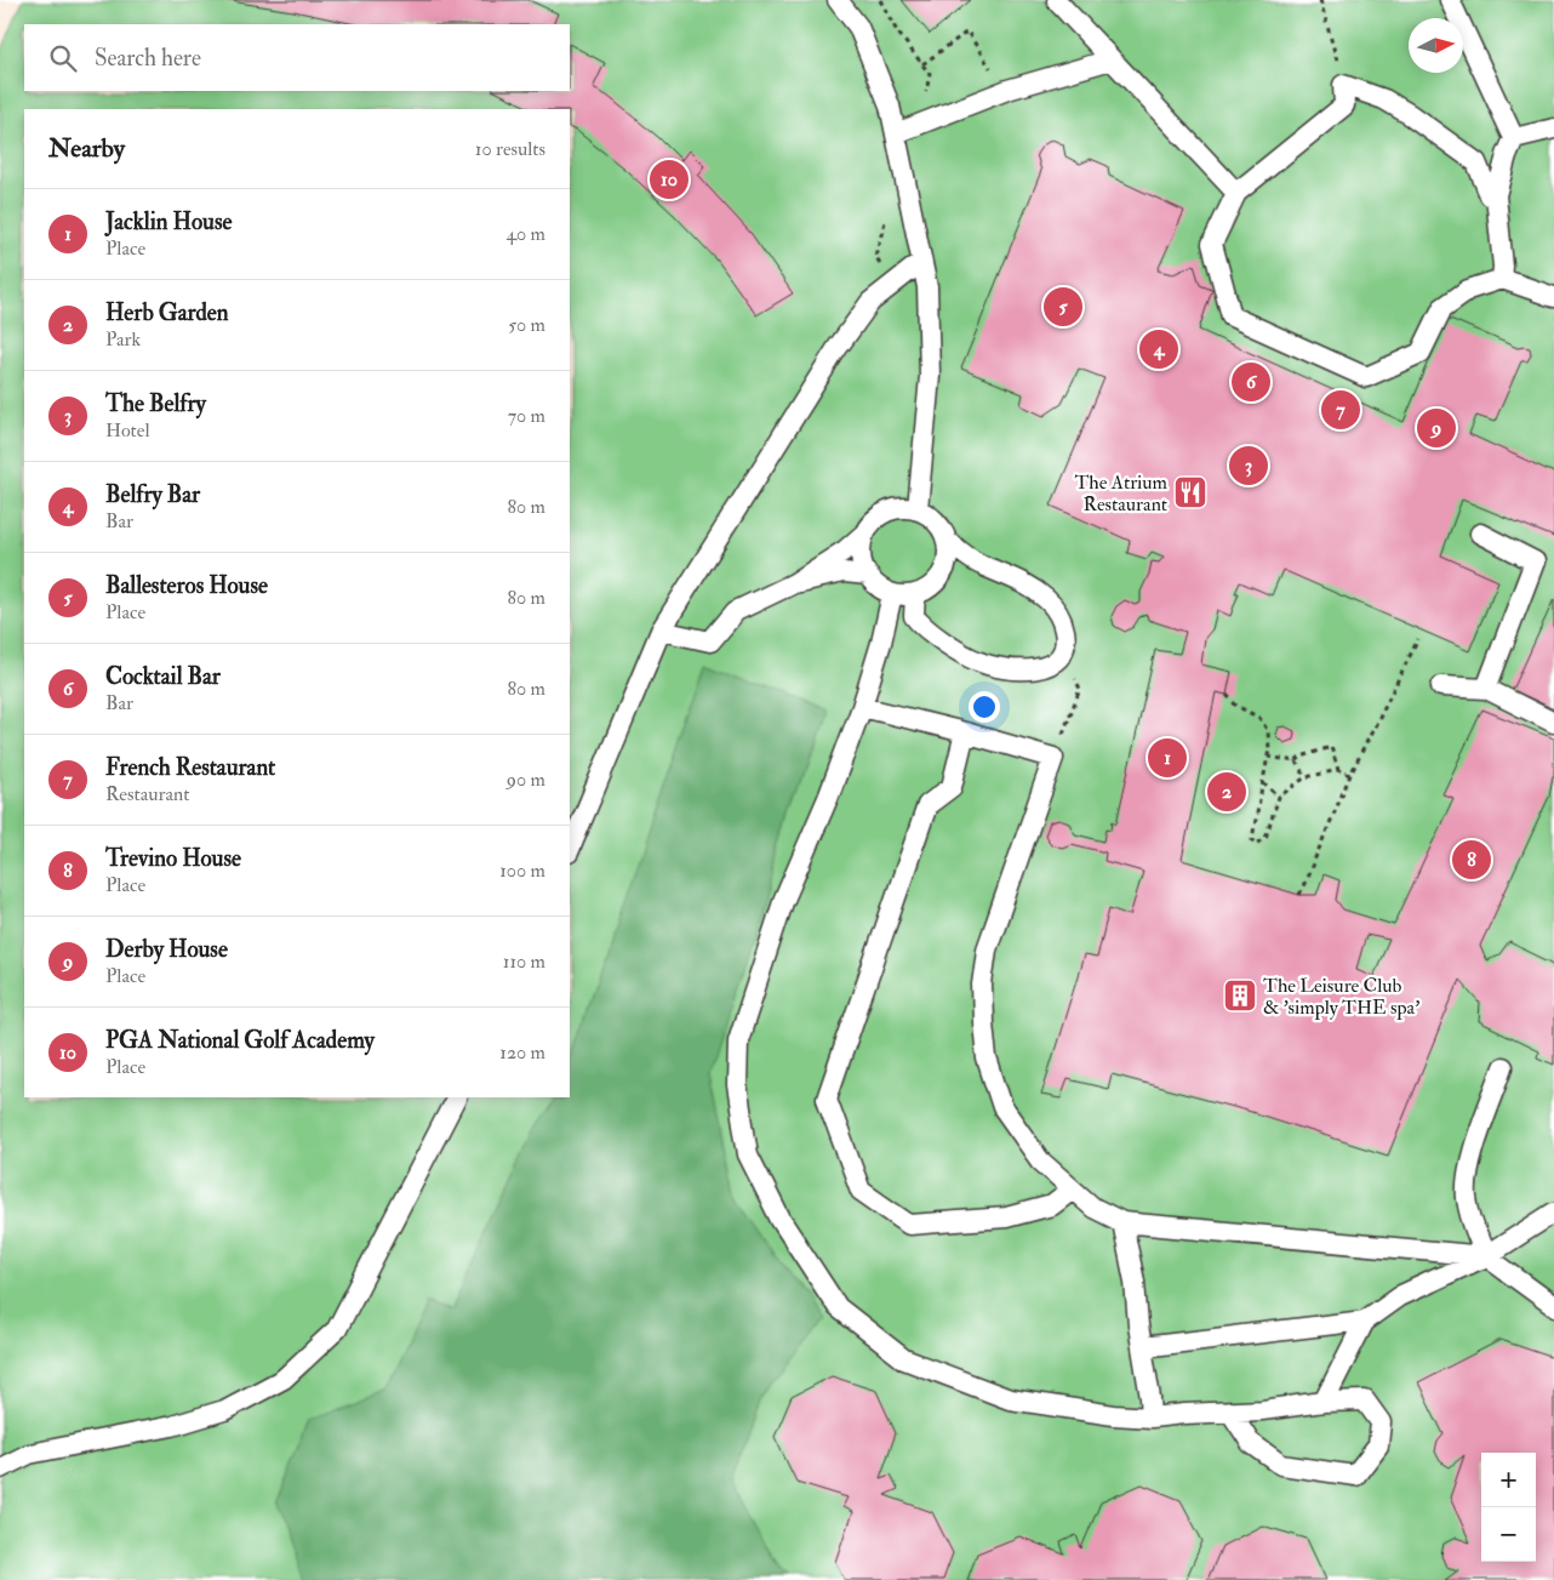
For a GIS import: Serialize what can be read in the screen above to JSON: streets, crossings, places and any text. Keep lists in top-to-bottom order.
{
  "places": {
    "restaurant": ["The Atrium Restaurant"],
    "building": ["The Leisure Club & 'simply THE spa'"]
  },
  "north": "right",
  "page": {
    "search": "Search here",
    "heading": ["Nearby", "10 results"],
    "pins": [
      "10",
      "5",
      "4",
      "6",
      "7",
      "9",
      "3",
      "1",
      "2",
      "8"
    ],
    "list": [
      {
        "mark": "1",
        "name": "Jacklin House",
        "note": "Place",
        "value": "40 m"
      },
      {
        "mark": "2",
        "name": "Herb Garden",
        "note": "Park",
        "value": "50 m"
      },
      {
        "mark": "3",
        "name": "The Belfry",
        "note": "Hotel",
        "value": "70 m"
      },
      {
        "mark": "4",
        "name": "Belfry Bar",
        "note": "Bar",
        "value": "80 m"
      },
      {
        "mark": "5",
        "name": "Ballesteros House",
        "note": "Place",
        "value": "80 m"
      },
      {
        "mark": "6",
        "name": "Cocktail Bar",
        "note": "Bar",
        "value": "80 m"
      },
      {
        "mark": "7",
        "name": "French Restaurant",
        "note": "Restaurant",
        "value": "90 m"
      },
      {
        "mark": "8",
        "name": "Trevino House",
        "note": "Place",
        "value": "100 m"
      },
      {
        "mark": "9",
        "name": "Derby House",
        "note": "Place",
        "value": "110 m"
      },
      {
        "mark": "10",
        "name": "PGA National Golf Academy",
        "note": "Place",
        "value": "120 m"
      }
    ],
    "map_buttons": ["+", "−"]
  }
}
